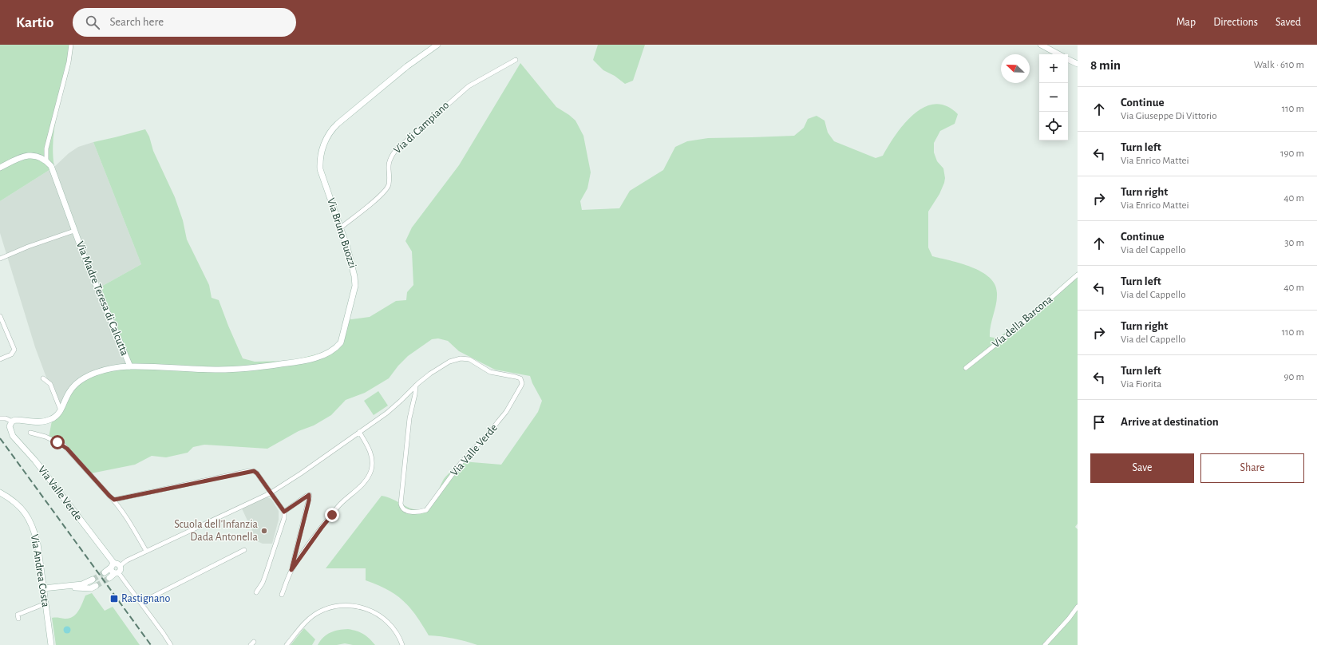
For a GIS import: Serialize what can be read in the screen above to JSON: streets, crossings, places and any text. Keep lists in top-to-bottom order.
{
  "streets": {
    "street": [
      "Via di Campiano",
      "Via Bruno Buozzi",
      "Via Madre Teresa di Calcutta",
      "Via della Barcona",
      "Via Valle Verde",
      "Via Andrea Costa"
    ]
  },
  "crossings": [
    ["Via di Campiano", "Via Bruno Buozzi"],
    ["Via Bruno Buozzi", "Via Madre Teresa di Calcutta"],
    ["Via Bruno Buozzi", "Via Valle Verde"]
  ],
  "places": {
    "other": ["Scuola dell'Infanzia Dada Antonella"],
    "transit": ["Rastignano"]
  },
  "north": "top left",
  "page": {
    "header": "Kartio",
    "search": "Search here",
    "nav": ["Map", "Directions", "Saved"],
    "heading": ["8 min", "Walk · 610 m"],
    "map_buttons": ["+", "−"],
    "list": [
      ["Continue", "Via Giuseppe Di Vittorio", "110 m"],
      ["Turn left", "Via Enrico Mattei", "190 m"],
      ["Turn right", "Via Enrico Mattei", "40 m"],
      ["Continue", "Via del Cappello", "30 m"],
      ["Turn left", "Via del Cappello", "40 m"],
      ["Turn right", "Via del Cappello", "110 m"],
      ["Turn left", "Via Fiorita", "90 m"],
      "Arrive at destination"
    ],
    "buttons": ["Save", "Share"]
  }
}
